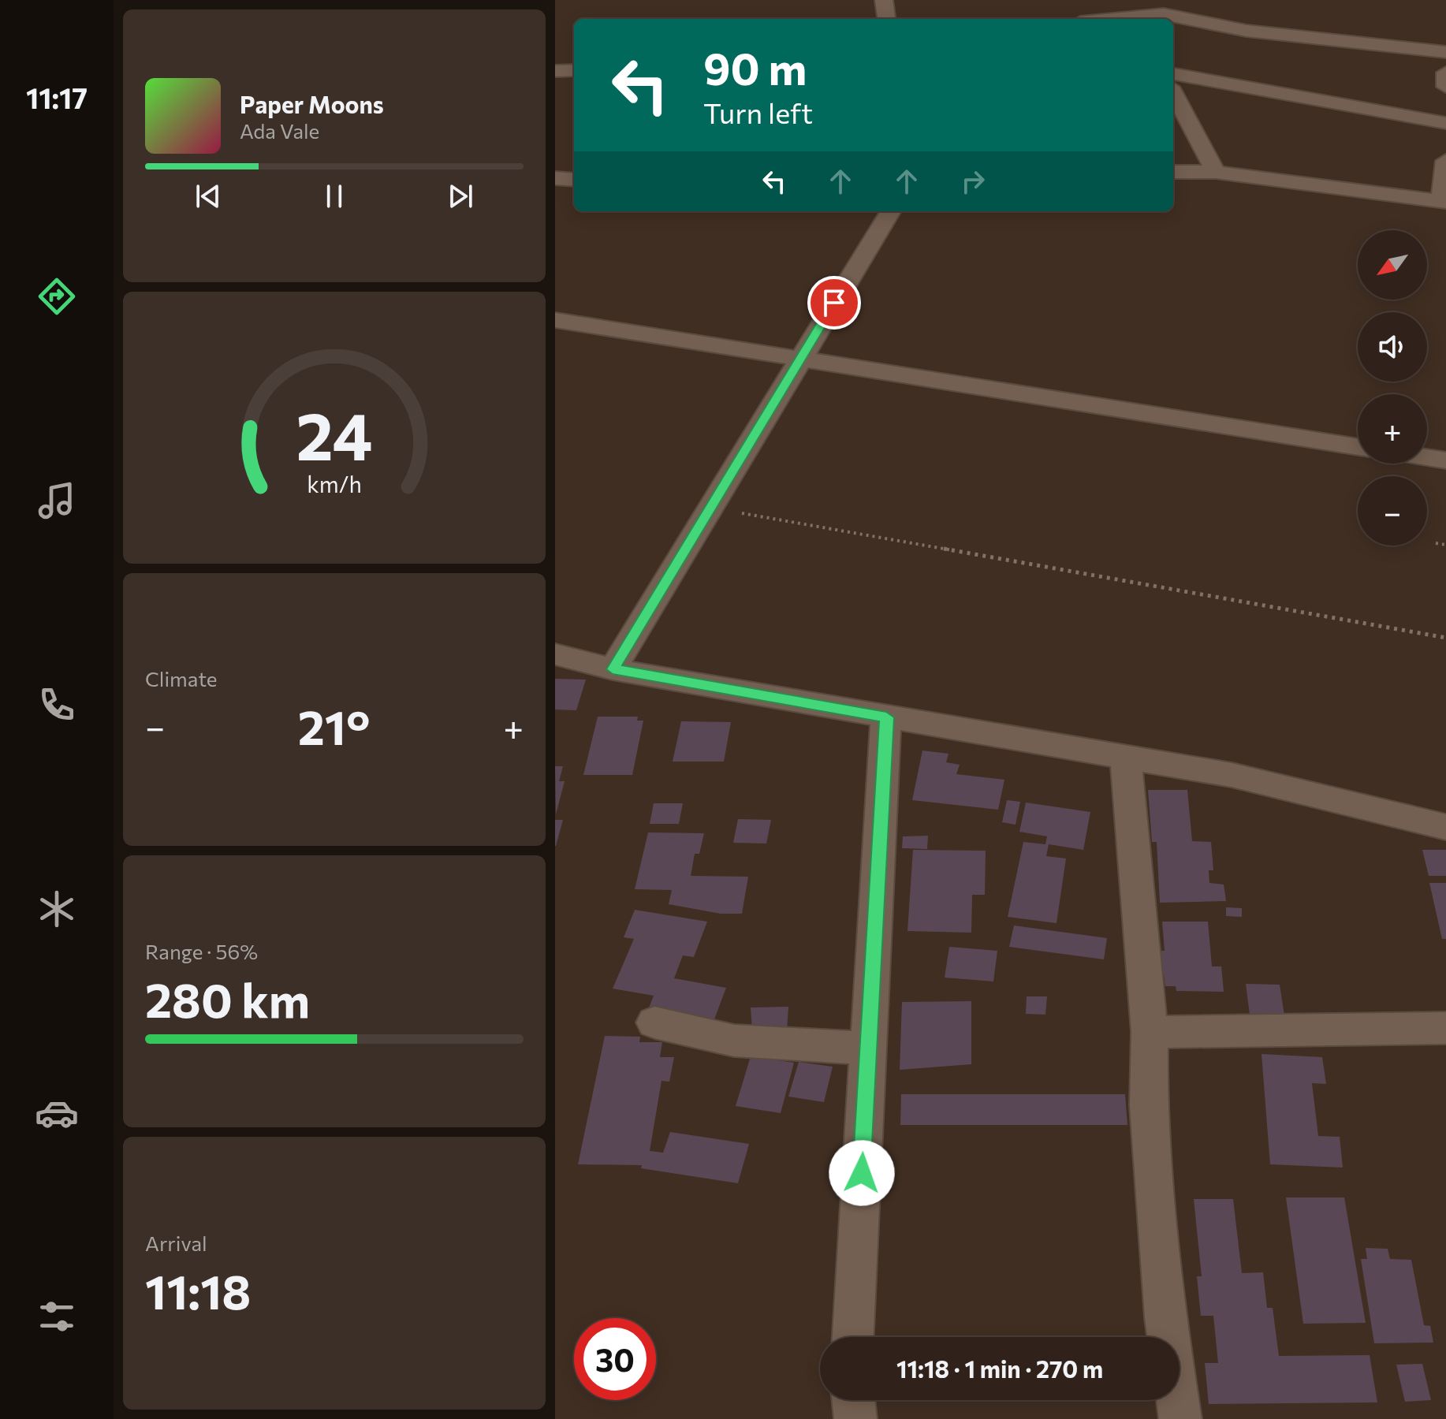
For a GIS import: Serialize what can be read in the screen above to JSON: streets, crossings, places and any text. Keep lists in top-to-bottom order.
{
  "north": "bottom left",
  "page": {
    "tabs": "11:17",
    "turn": ["90 m", "Turn left"],
    "song": ["Paper Moons", "Ada Vale"],
    "map_buttons": ["+", "−"],
    "tile": [
      "Climate",
      ["Range · 56%", "280 km"],
      ["Arrival", "11:18"]
    ],
    "heat": ["−", "21°", "+"],
    "limit": "30",
    "trip": "11:18 · 1 min · 270 m",
    "gauge": ["24", "km/h"]
  }
}
